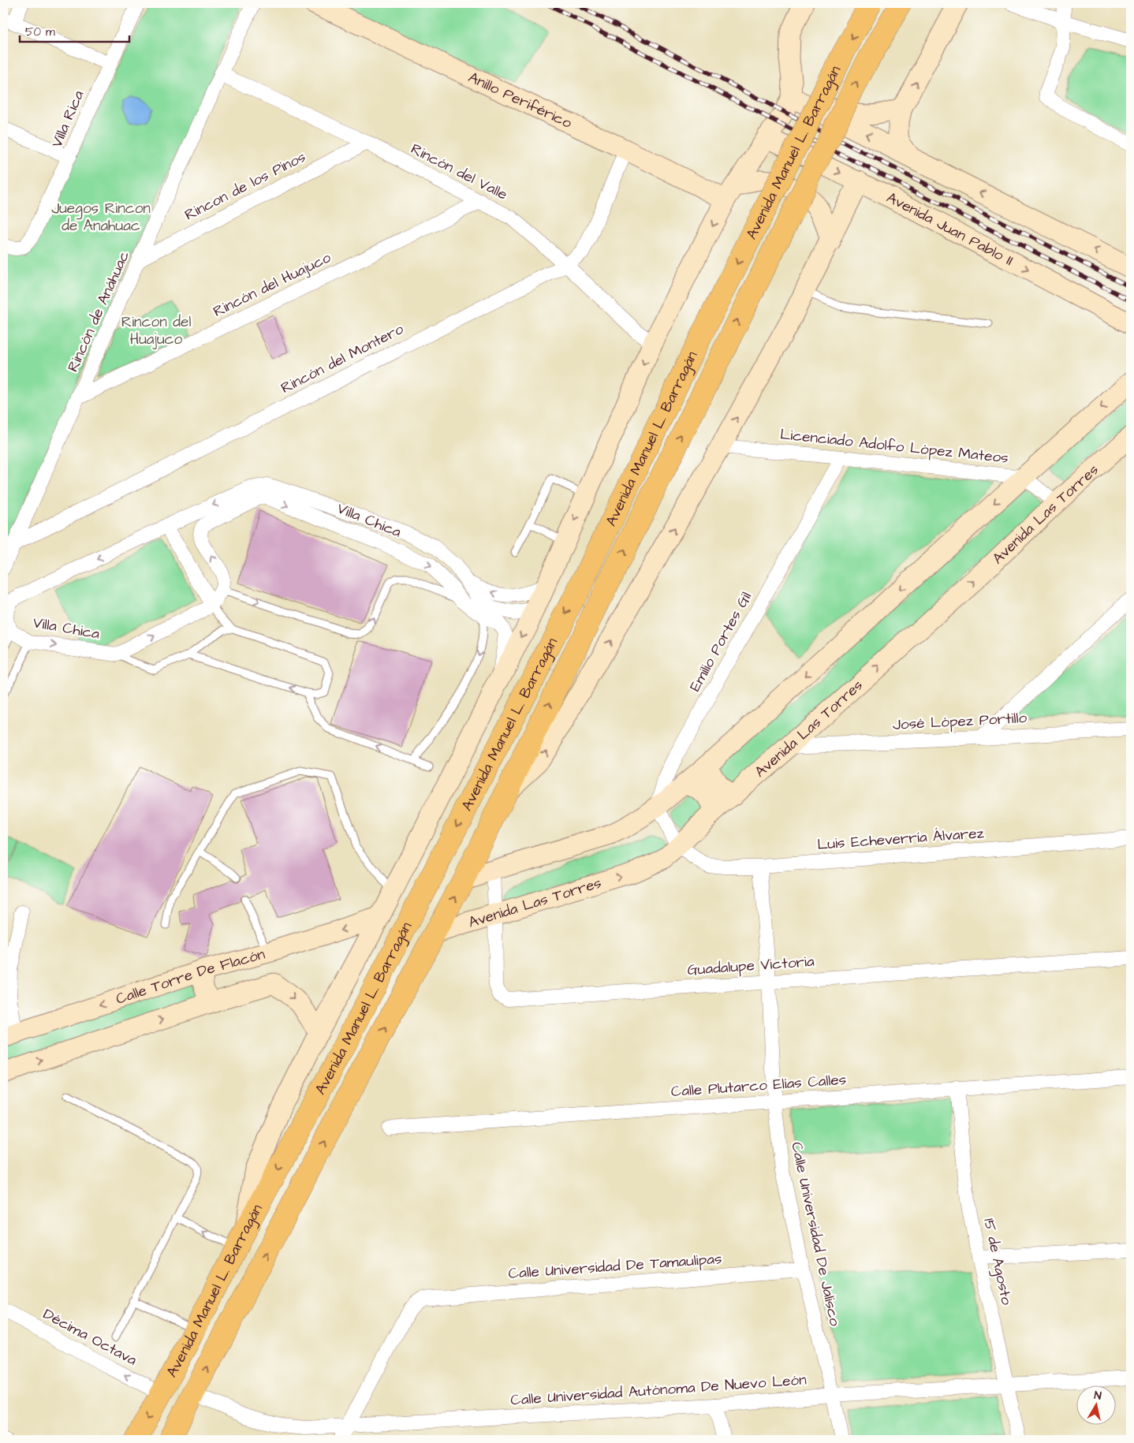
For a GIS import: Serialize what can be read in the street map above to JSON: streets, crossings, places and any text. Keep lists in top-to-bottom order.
{
  "streets": {
    "highway": ["Avenida Manuel L. Barragán"],
    "street": [
      "Anillo Periférico",
      "Villa Rica",
      "Rincón del Valle",
      "Rincon de los Pinos",
      "Avenida Juan Pablo II",
      "Rincón del Huajuco",
      "Rincón de Anáhuac",
      "Rincón del Montero",
      "Licenciado Adolfo López Mateos",
      "Avenida Las Torres",
      "Villa Chica",
      "Emilio Portes Gil",
      "José López Portillo",
      "Luis Echeverría Álvarez",
      "Guadalupe Victoria",
      "Calle Torre De Flacón",
      "Calle Plutarco Elías Calles",
      "Calle Universidad De Jalisco",
      "15 de Agosto",
      "Calle Universidad De Tamaulipas",
      "Décima Octava",
      "Calle Universidad Autónoma De Nuevo León"
    ]
  },
  "crossings": [
    ["Anillo Periférico", "Rincón del Montero"],
    ["Avenida Manuel L. Barragán", "Avenida Las Torres"],
    ["Avenida Manuel L. Barragán", "Décima Octava"],
    ["Avenida Manuel L. Barragán", "Calle Universidad Autónoma De Nuevo León"],
    ["Rincón del Valle", "Rincon de los Pinos"],
    ["Rincón del Valle", "Rincón del Huajuco"],
    ["Rincón del Valle", "Rincón de Anáhuac"],
    ["Rincón del Valle", "Rincón del Montero"],
    ["Rincon de los Pinos", "Rincón de Anáhuac"],
    ["Rincón del Huajuco", "Rincón de Anáhuac"],
    ["Rincón de Anáhuac", "Rincón del Montero"],
    ["Licenciado Adolfo López Mateos", "Avenida Las Torres"],
    ["Licenciado Adolfo López Mateos", "Emilio Portes Gil"],
    ["Avenida Las Torres", "José López Portillo"],
    ["Avenida Las Torres", "Luis Echeverría Álvarez"],
    ["Avenida Las Torres", "Guadalupe Victoria"],
    ["Luis Echeverría Álvarez", "Calle Universidad De Jalisco"],
    ["Guadalupe Victoria", "Calle Universidad De Jalisco"],
    ["Calle Plutarco Elías Calles", "Calle Universidad De Jalisco"],
    ["Calle Plutarco Elías Calles", "15 de Agosto"],
    ["Calle Universidad De Jalisco", "Calle Universidad De Tamaulipas"],
    ["Calle Universidad De Jalisco", "Calle Universidad Autónoma De Nuevo León"],
    ["15 de Agosto", "Calle Universidad Autónoma De Nuevo León"],
    ["Calle Universidad De Tamaulipas", "Calle Universidad Autónoma De Nuevo León"]
  ],
  "one_way": ["Décima Octava"],
  "parks": ["Juegos Rincon de Anahuac", "Rincon del Huajuco"],
  "scale_bar": "50 m",
  "north": "top"
}
